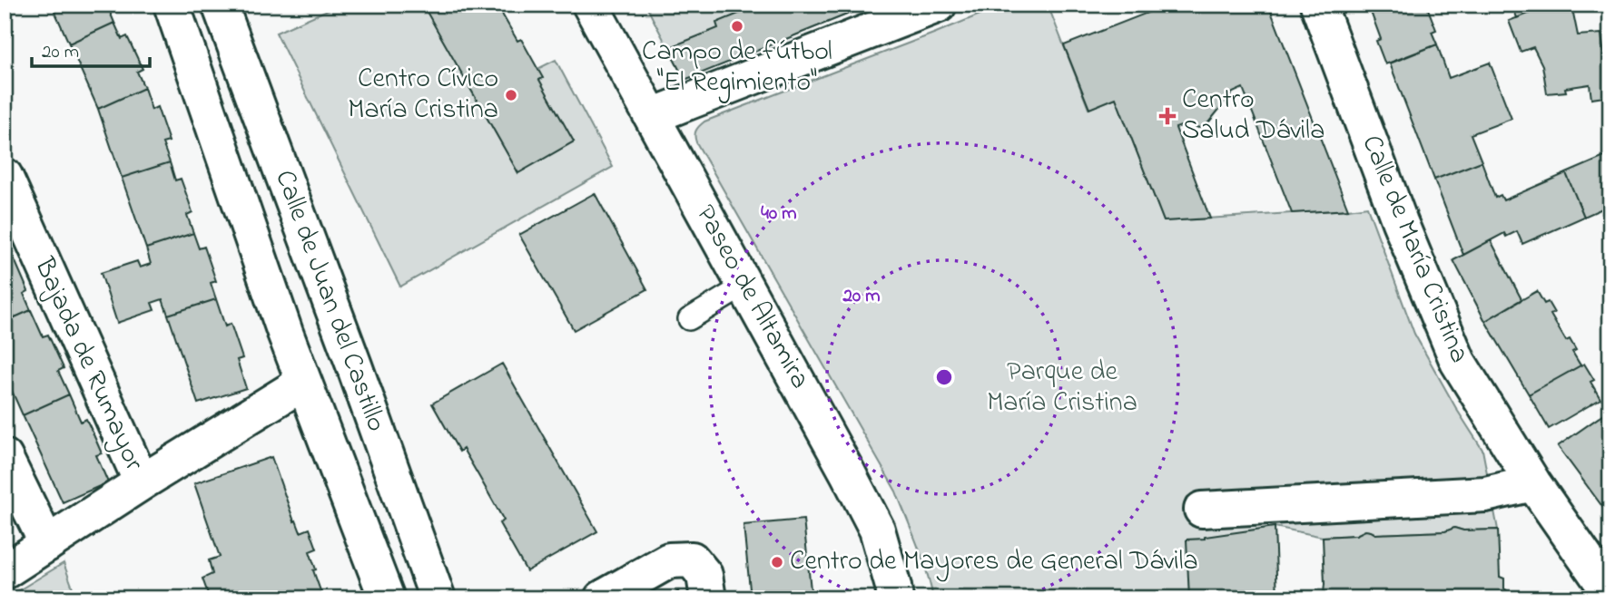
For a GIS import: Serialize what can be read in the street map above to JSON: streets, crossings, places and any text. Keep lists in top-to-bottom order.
{
  "streets": {
    "street": [
      "Calle de María Cristina",
      "Paseo de Altamira",
      "Calle de Juan del Castillo",
      "Bajada de Rumayor"
    ]
  },
  "crossings": [
    ["Calle de Juan del Castillo", "Bajada de Rumayor"]
  ],
  "parks": ["Parque de María Cristina"],
  "places": {
    "other": ["Campo de fútbol \"El Regimiento\"", "Centro Cívico María Cristina", "Centro de Mayores de General Dávila"],
    "health": ["Centro Salud Dávila"]
  },
  "scale_bar": "20 m",
  "rings": ["40 m", "20 m"]
}
